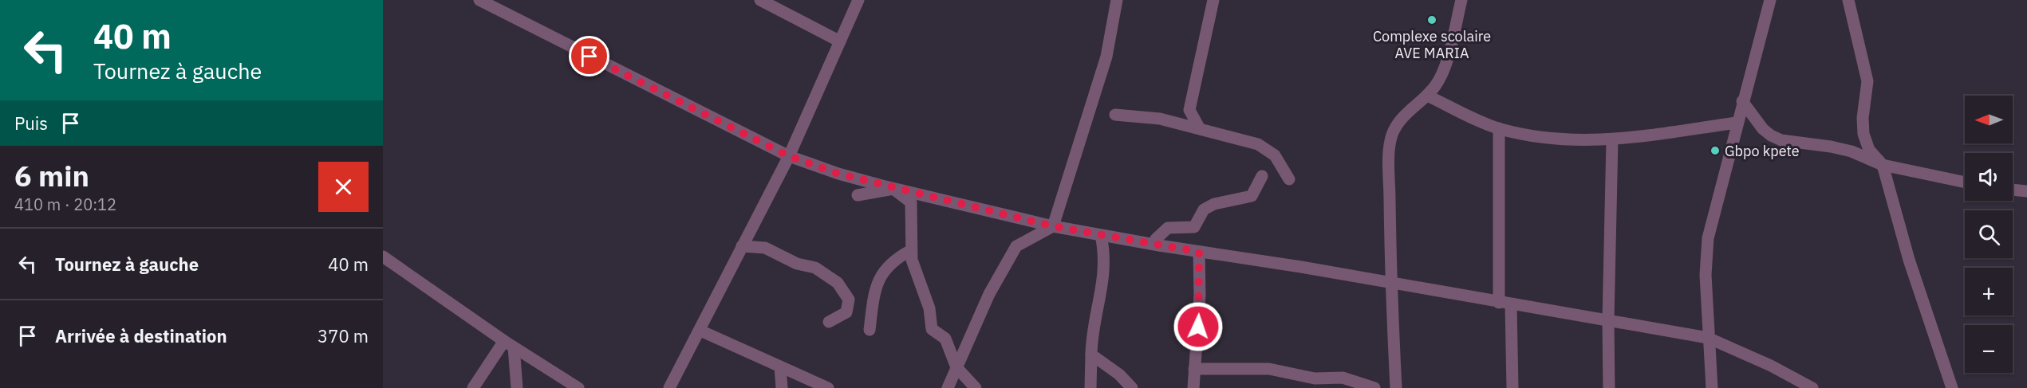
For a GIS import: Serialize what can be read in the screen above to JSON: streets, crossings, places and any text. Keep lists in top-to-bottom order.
{
  "places": ["Complexe scolaire AVE MARIA", "Gbpo kpete"],
  "north": "left",
  "page": {
    "turn": ["40 m", "Tournez à gauche"],
    "map_buttons": ["+", "−"],
    "then": "Puis",
    "heading": ["6 min", "410 m · 20:12"],
    "list": [
      {
        "name": "Tournez à gauche",
        "value": "40 m"
      },
      {
        "name": "Arrivée à destination",
        "value": "370 m"
      }
    ]
  }
}
